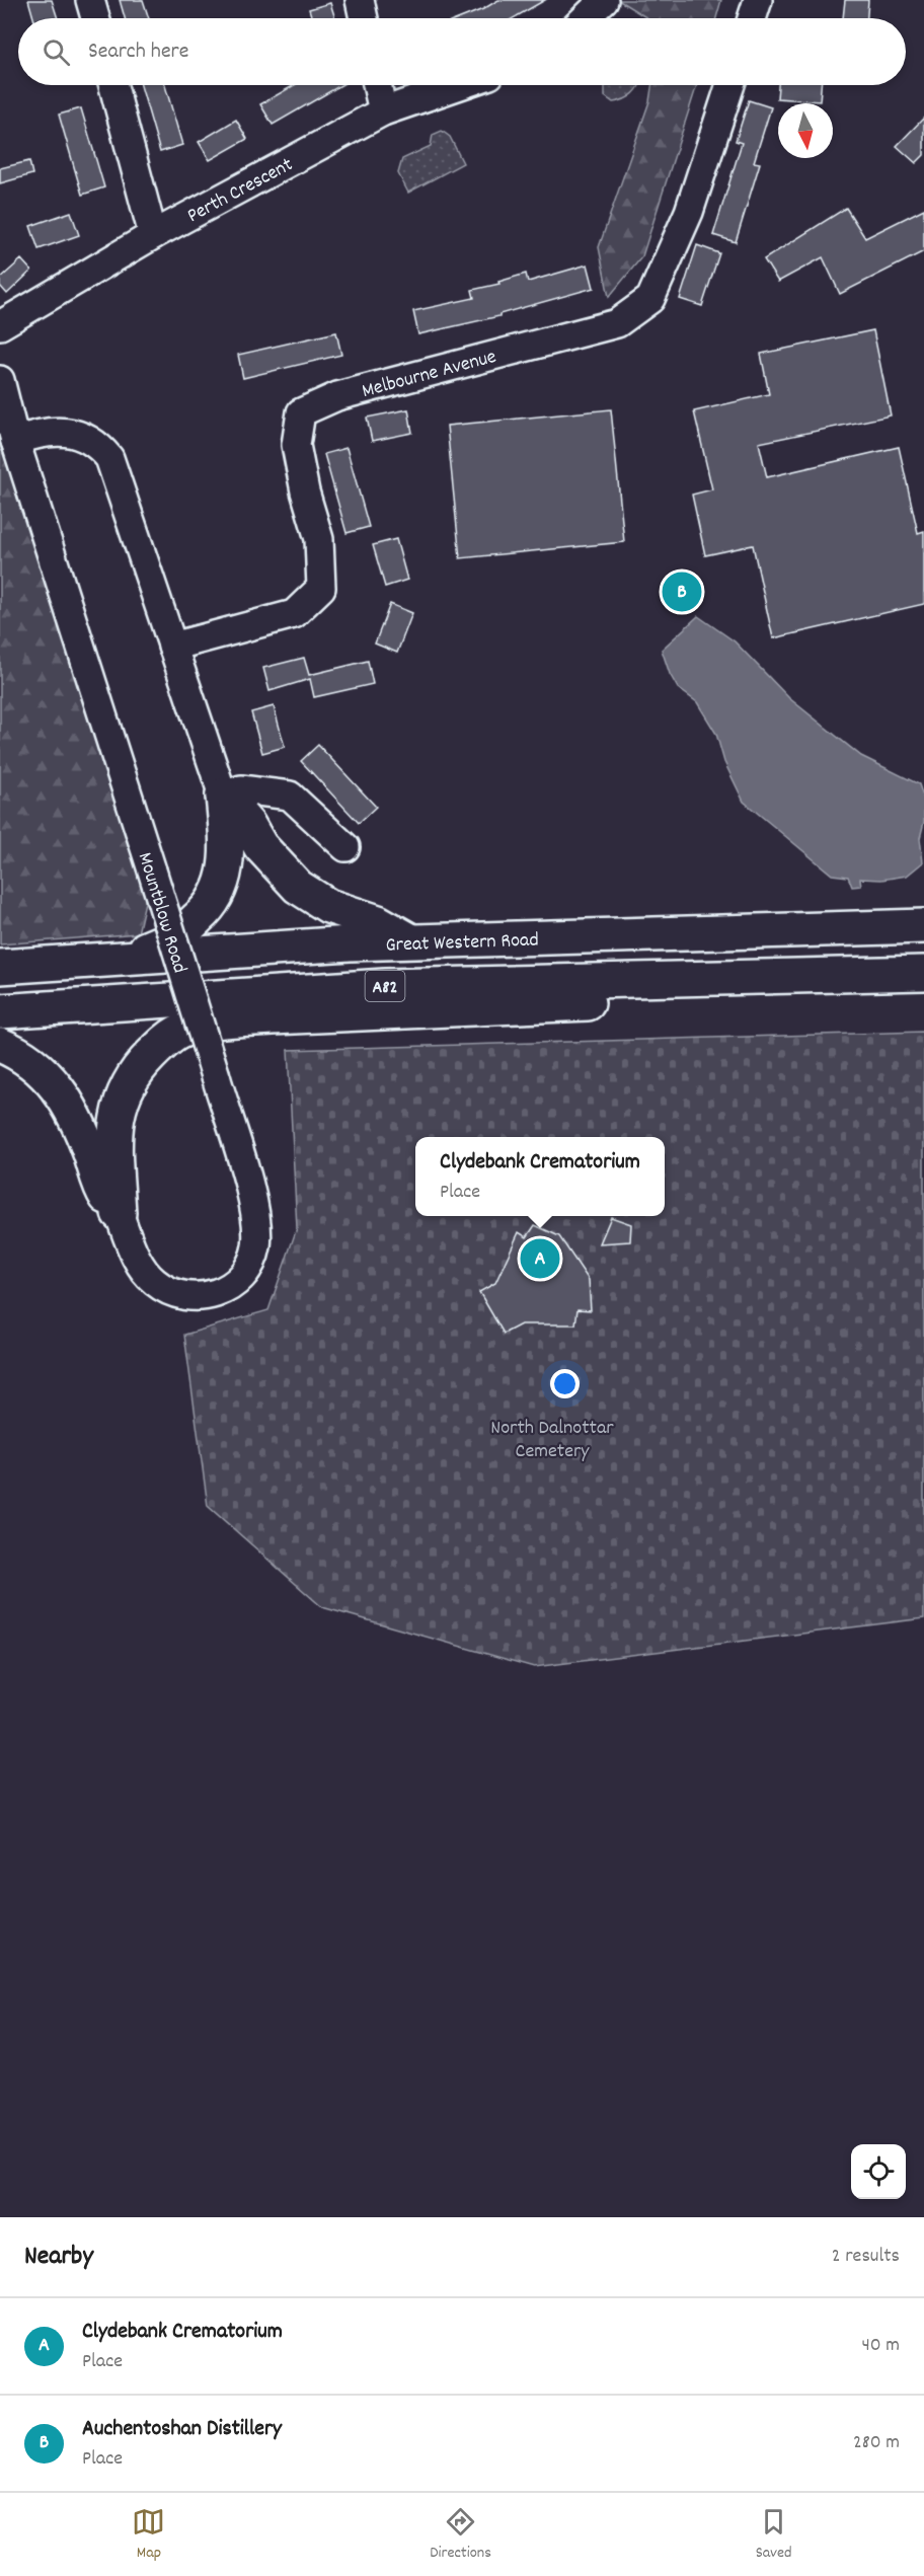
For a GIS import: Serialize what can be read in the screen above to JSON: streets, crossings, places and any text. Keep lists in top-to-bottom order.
{
  "streets": {
    "main road": ["Great Western Road", "A82"],
    "street": ["Perth Crescent", "Melbourne Avenue", "Mountblow Road"]
  },
  "crossings": [
    ["Great Western Road", "A82"]
  ],
  "parks": ["North Dalnottar Cemetery"],
  "north": "bottom",
  "page": {
    "search": "Search here",
    "pins": ["B", "A"],
    "popup": ["Clydebank Crematorium", "Place"],
    "heading": ["Nearby", "2 results"],
    "list": [
      {
        "mark": "A",
        "name": "Clydebank Crematorium",
        "note": "Place",
        "value": "40 m"
      },
      {
        "mark": "B",
        "name": "Auchentoshan Distillery",
        "note": "Place",
        "value": "280 m"
      }
    ],
    "nav": ["Map", "Directions", "Saved"]
  }
}
